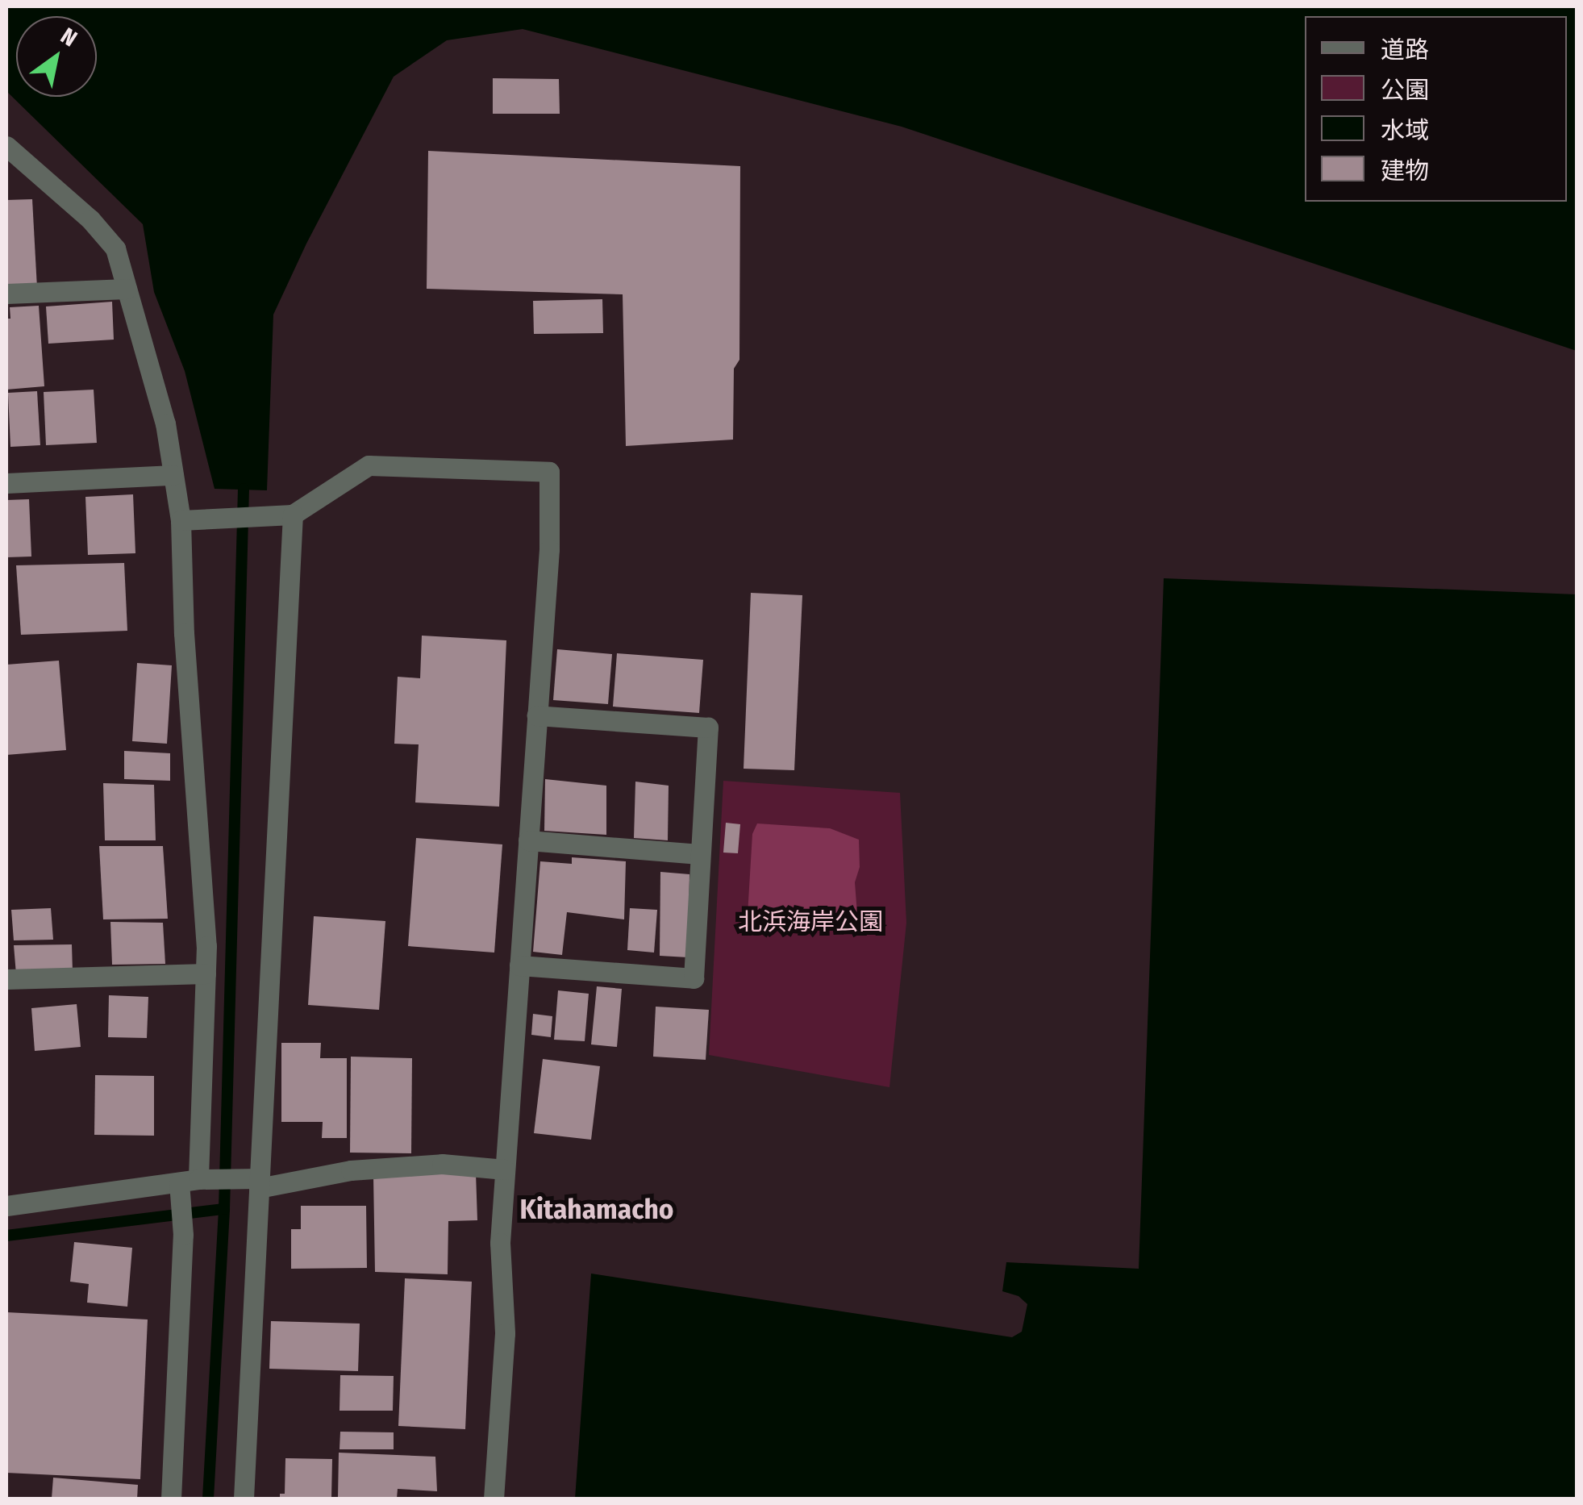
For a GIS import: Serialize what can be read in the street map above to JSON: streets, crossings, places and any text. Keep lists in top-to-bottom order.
{
  "districts": ["Kitahamacho"],
  "parks": ["北浜海岸公園"],
  "legend": [
    "道路",
    "公園",
    "水域",
    "建物"
  ],
  "north": "top right"
}
